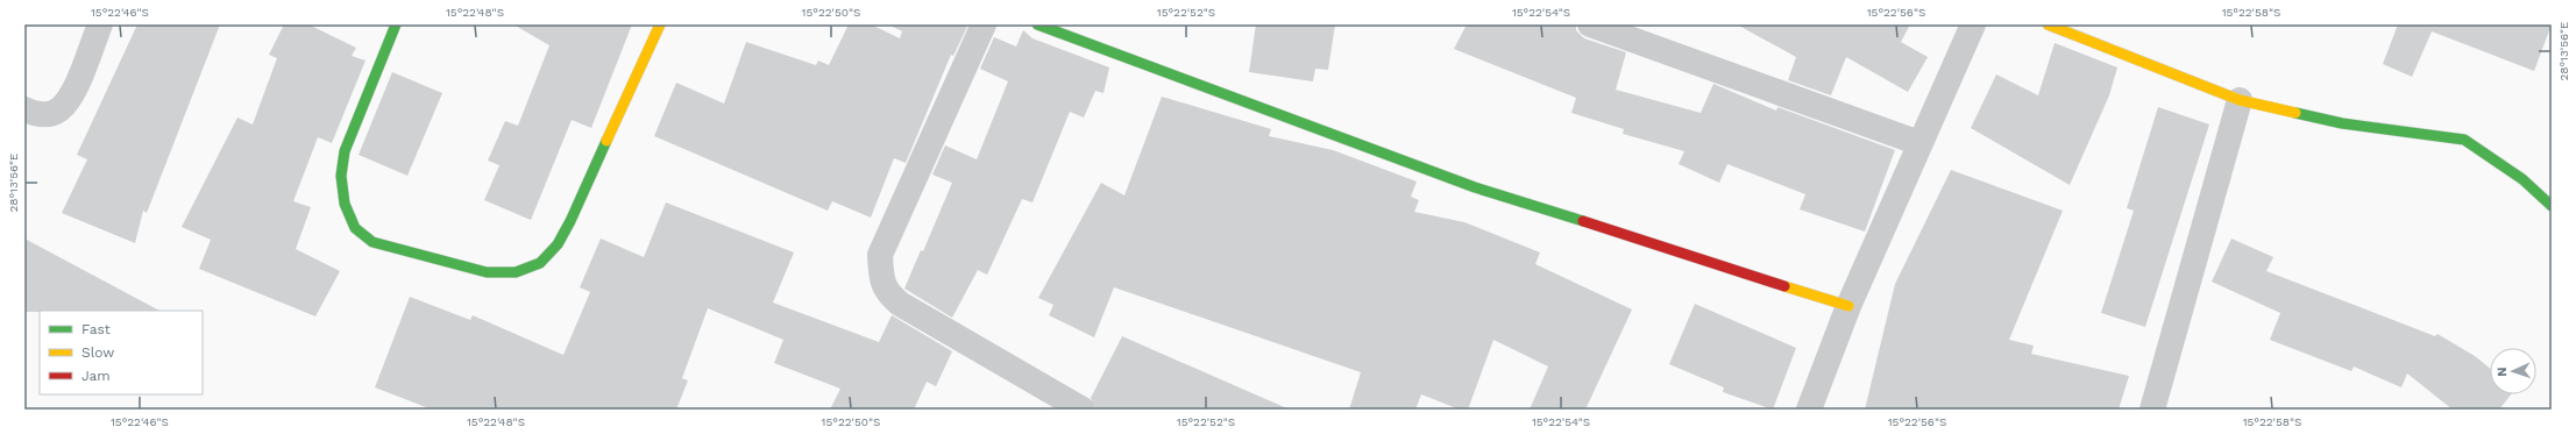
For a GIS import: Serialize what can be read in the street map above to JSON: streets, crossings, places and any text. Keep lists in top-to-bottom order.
{
  "legend": ["Fast", "Slow", "Jam"],
  "north": "left",
  "coordinates": [
    "15°22'46\"S",
    "15°22'48\"S",
    "15°22'50\"S",
    "15°22'52\"S",
    "15°22'54\"S",
    "15°22'56\"S",
    "15°22'58\"S",
    "28°13'56\"E"
  ]
}
